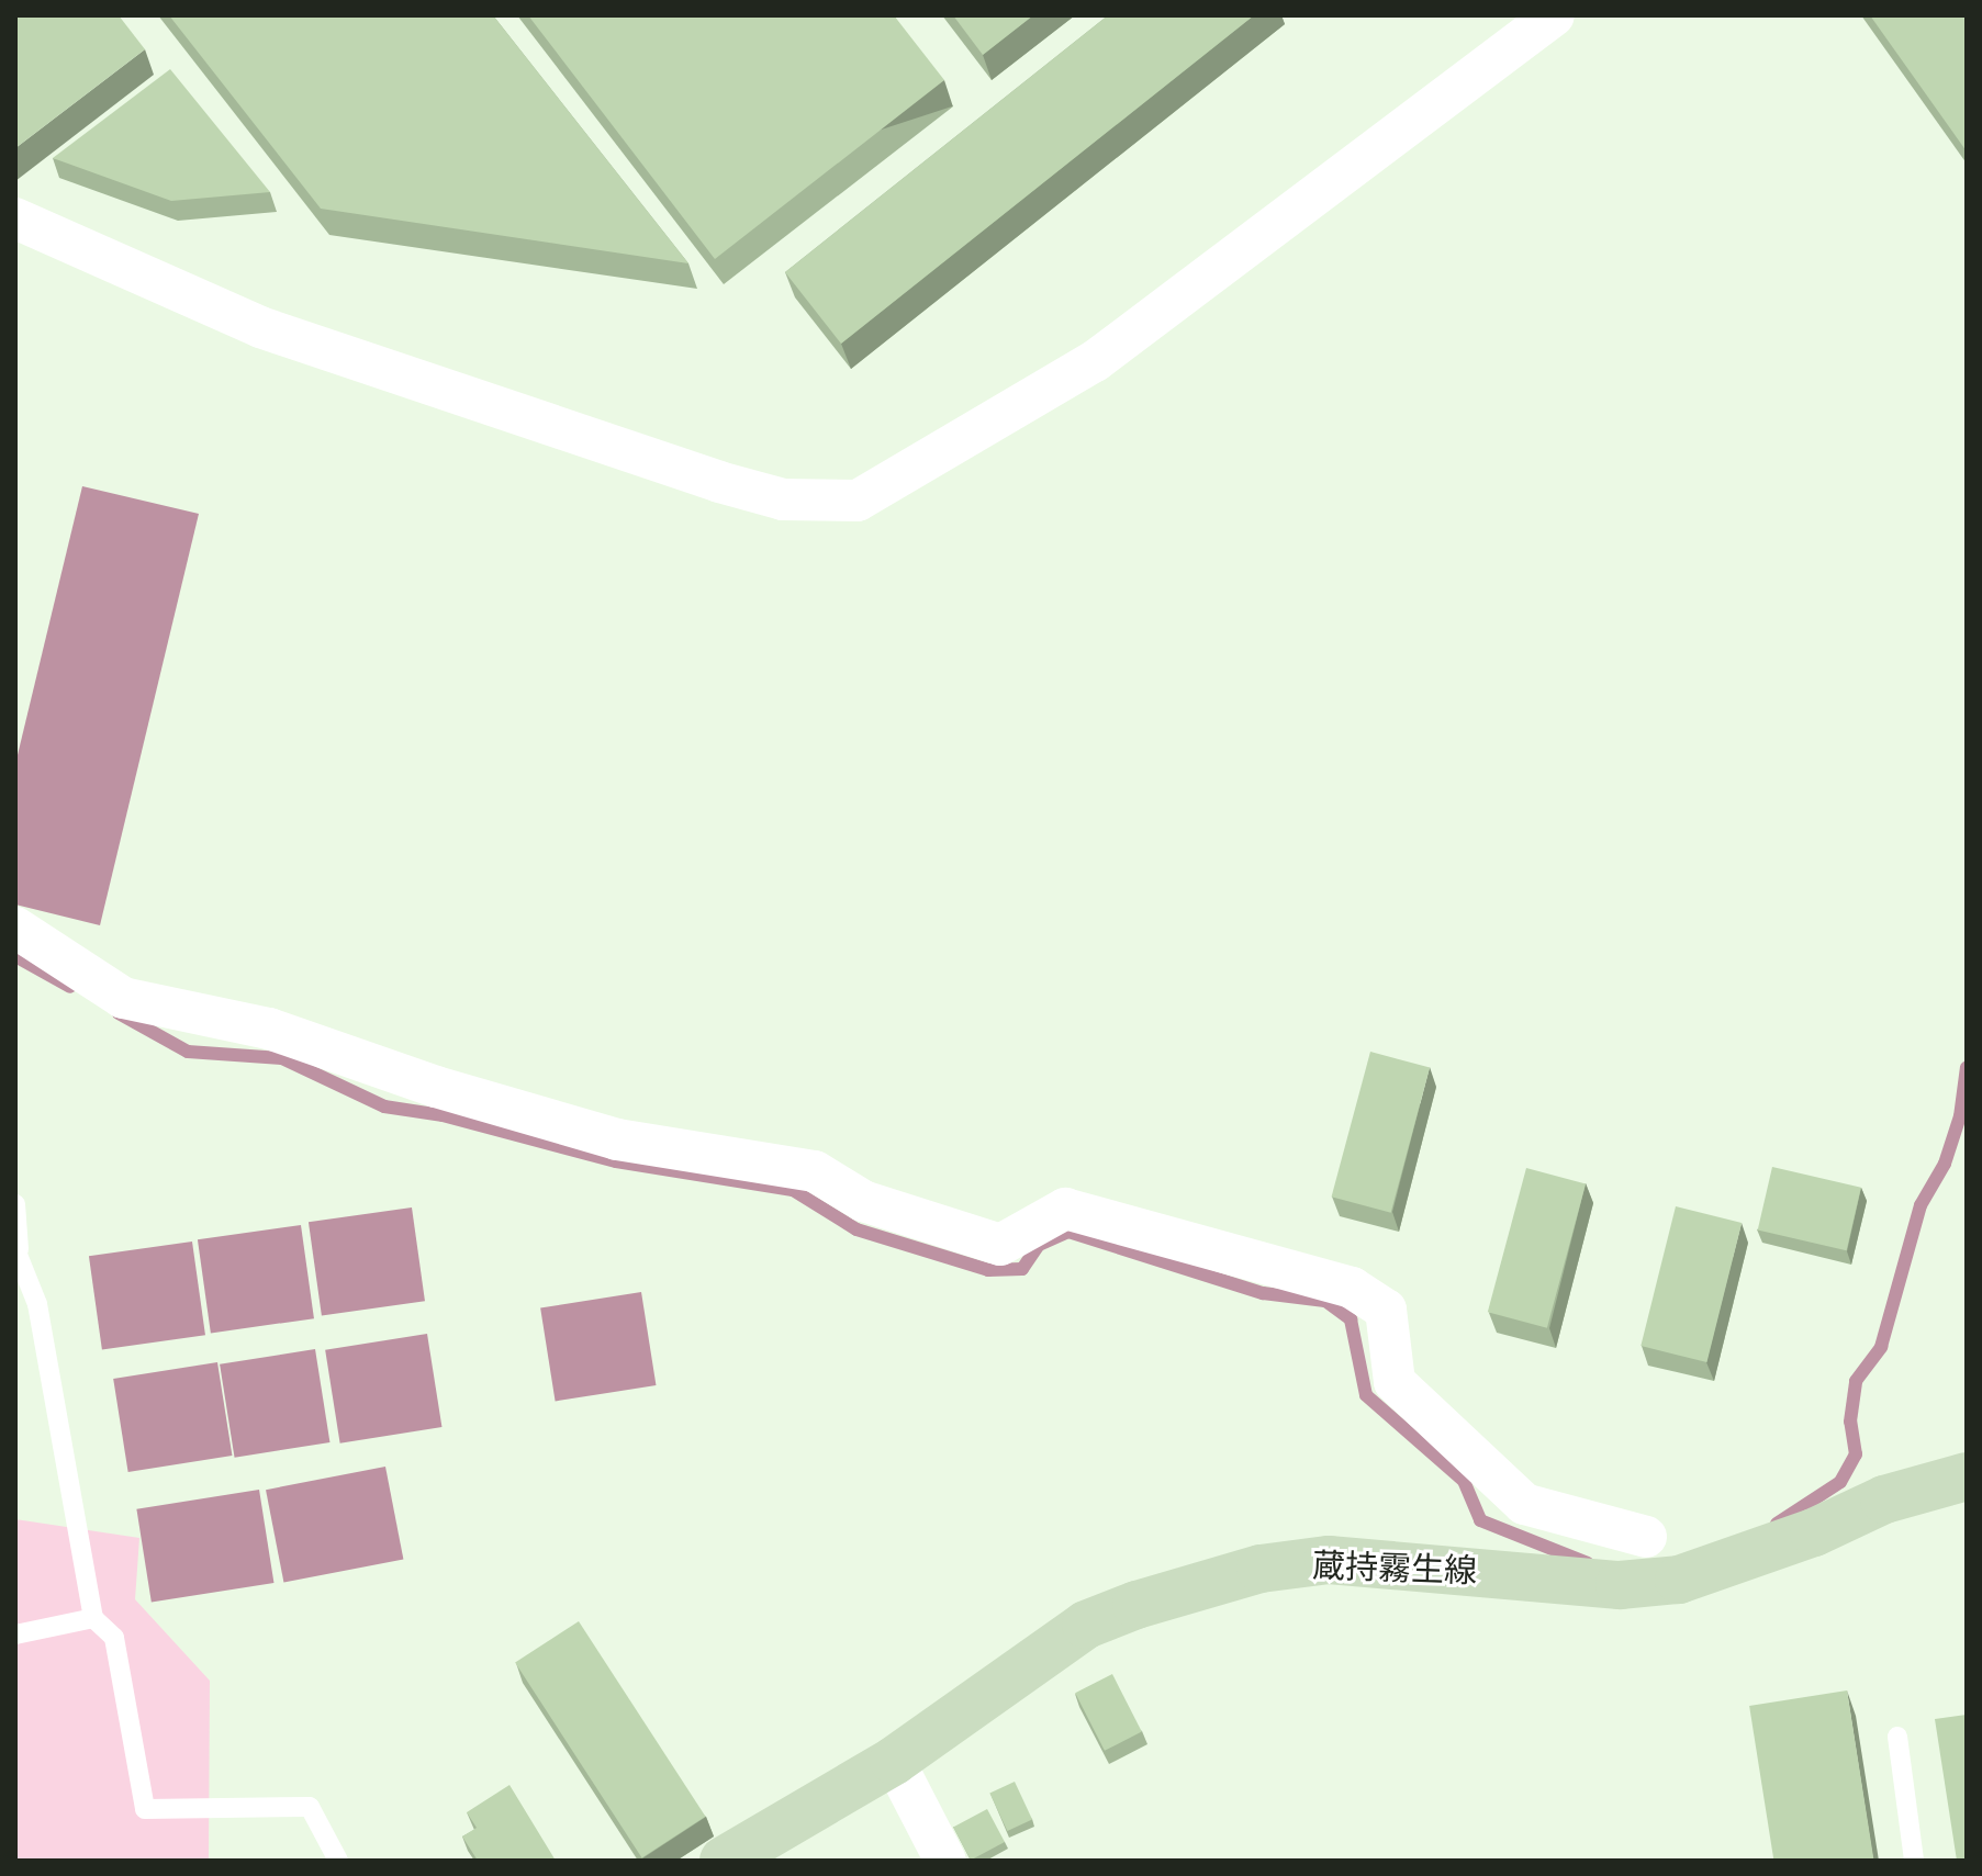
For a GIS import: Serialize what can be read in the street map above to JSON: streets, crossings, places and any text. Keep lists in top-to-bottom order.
{
  "streets": {
    "main road": ["蔵持霧生線"]
  }
}
